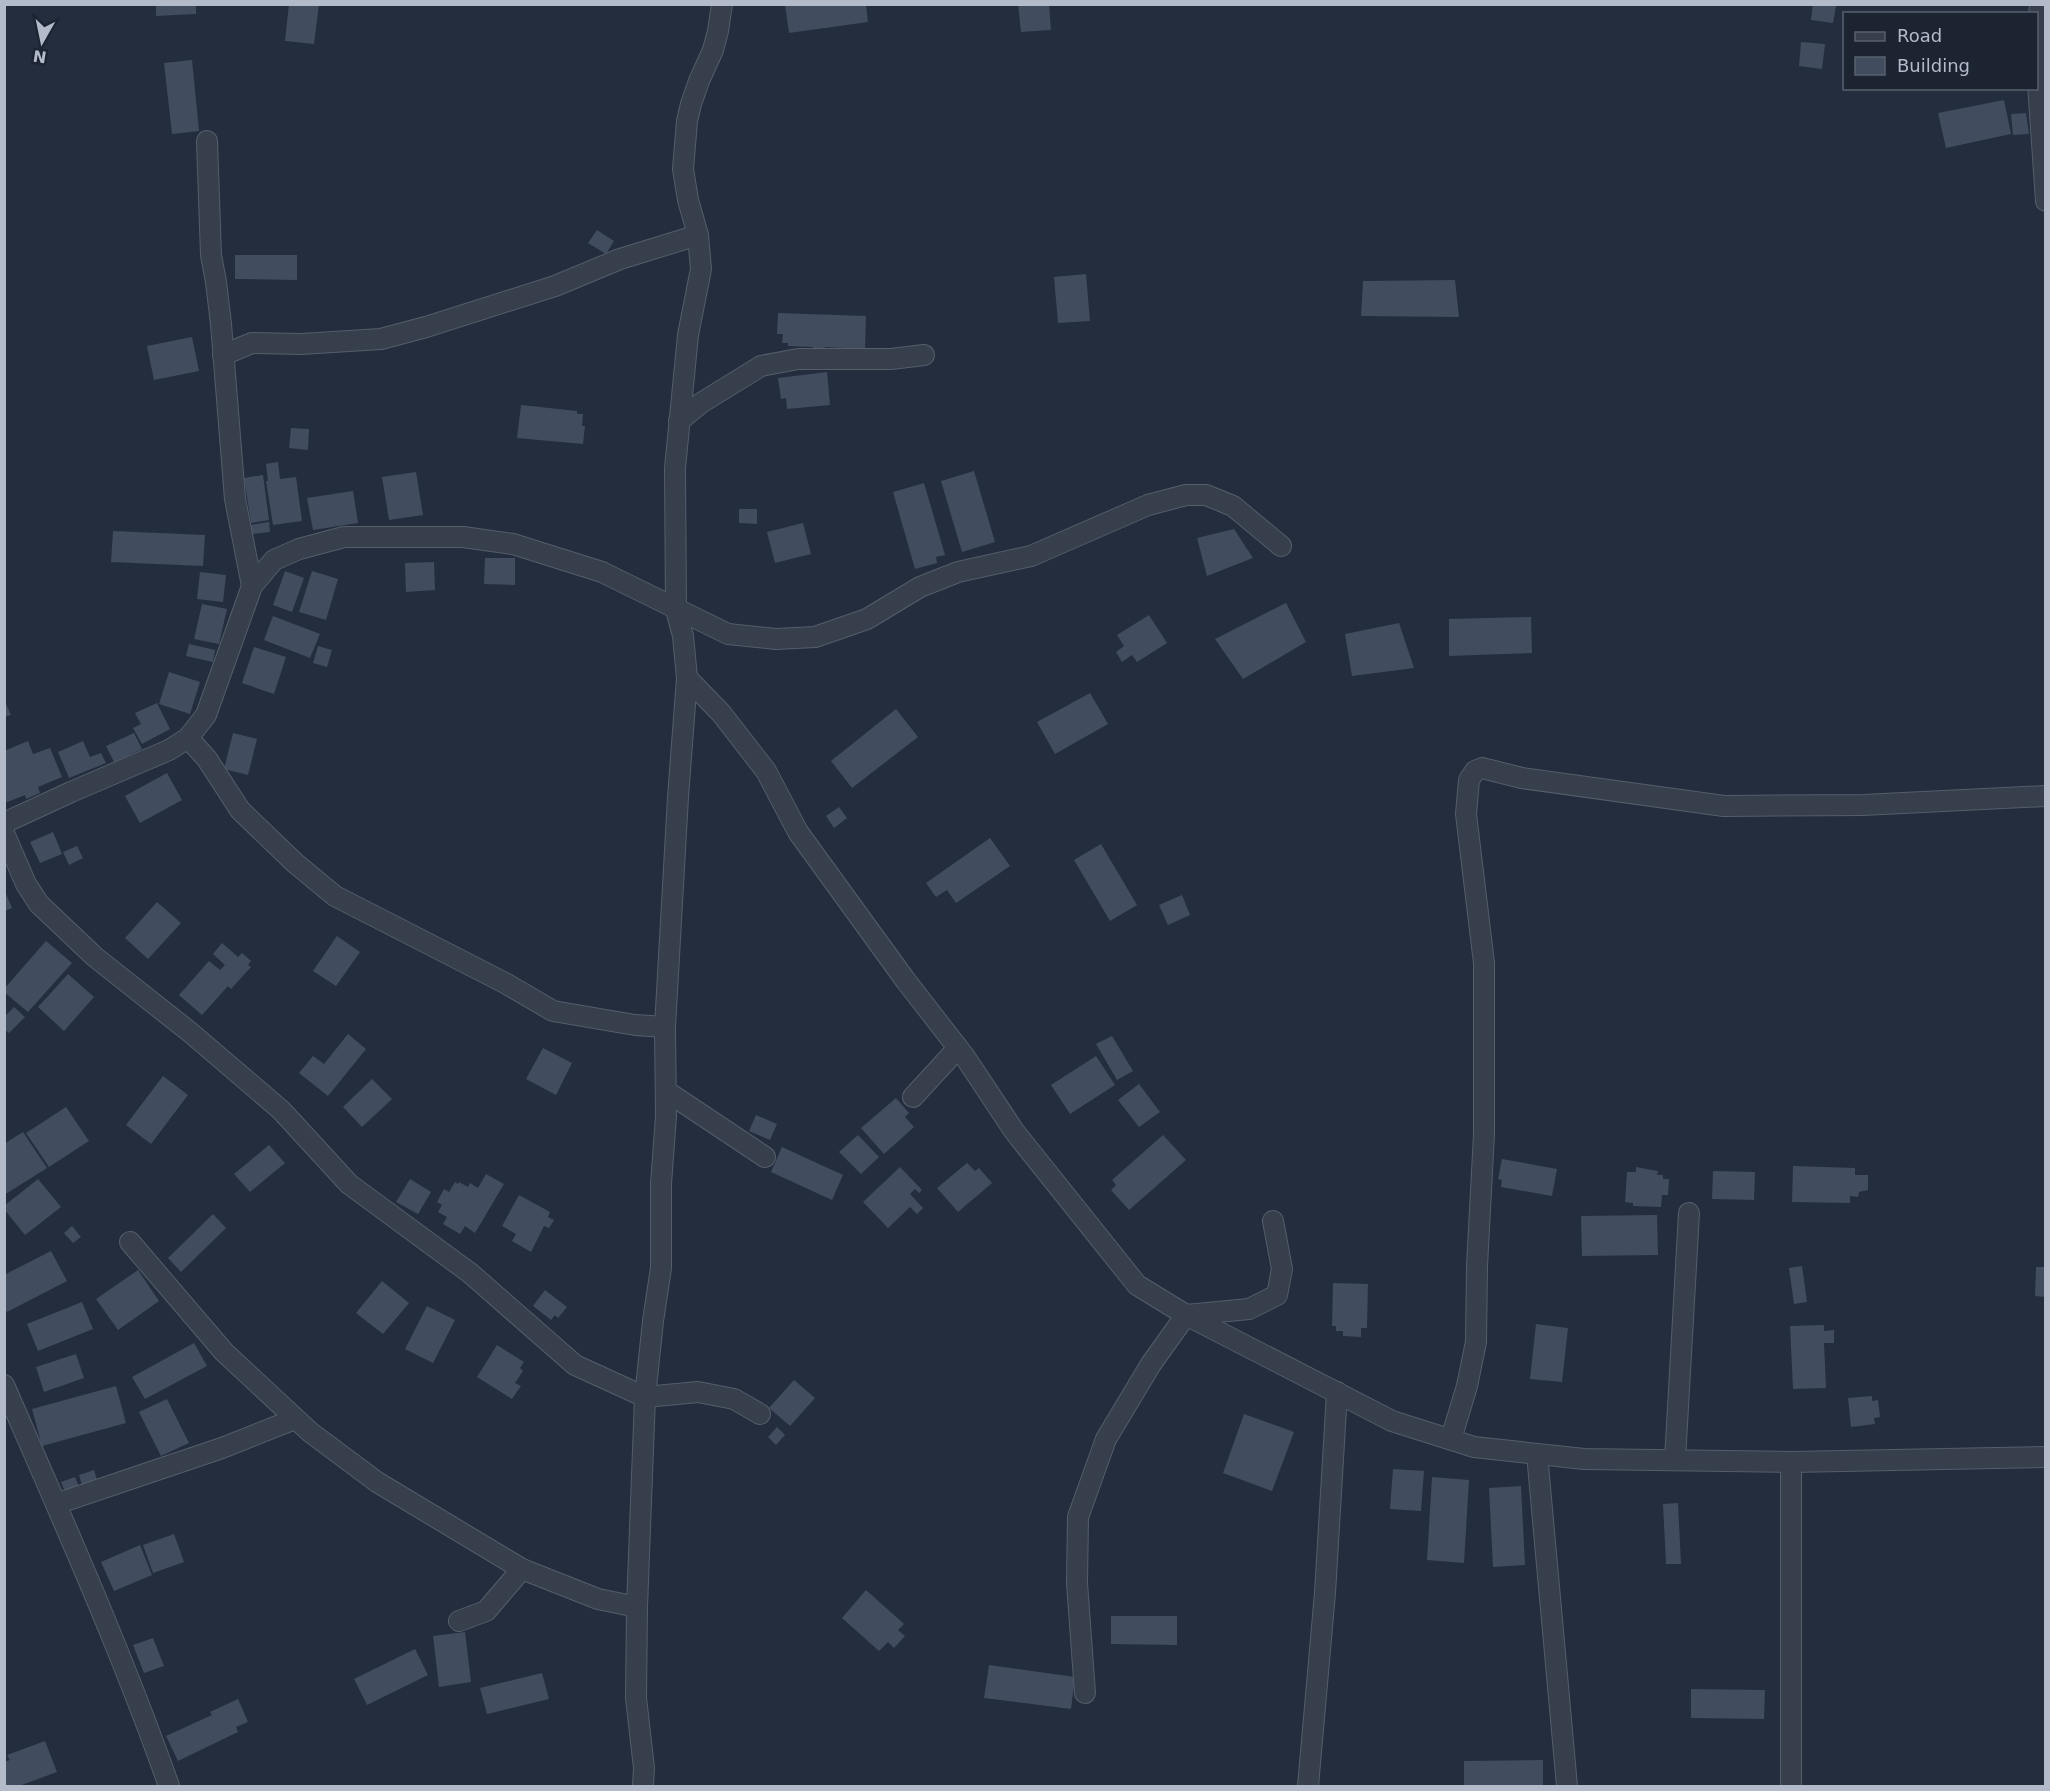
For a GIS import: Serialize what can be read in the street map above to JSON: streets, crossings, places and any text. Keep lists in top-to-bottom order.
{
  "legend": ["Road", "Building"],
  "north": "bottom"
}
